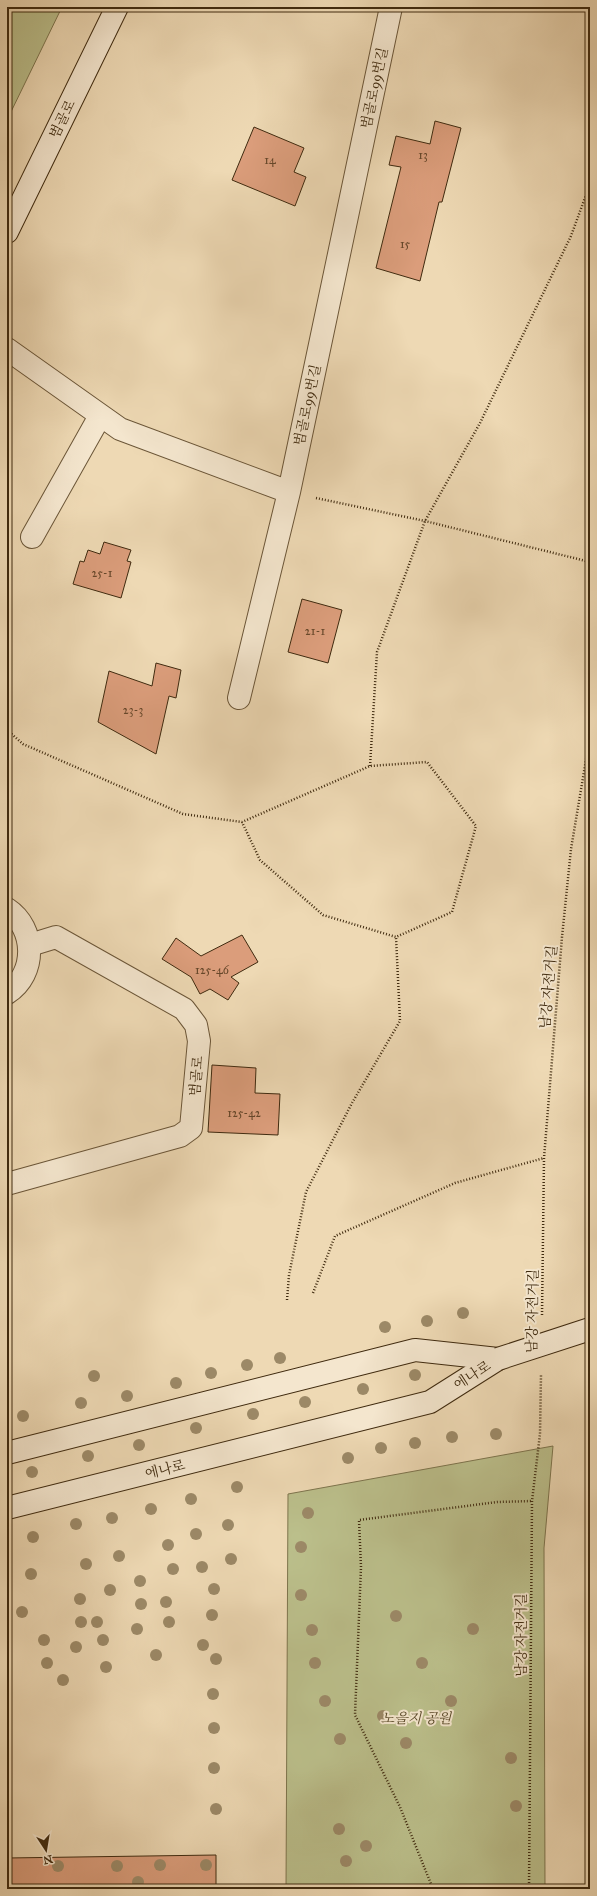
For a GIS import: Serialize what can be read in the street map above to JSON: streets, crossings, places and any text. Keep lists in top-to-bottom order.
{
  "streets": {
    "street": ["범골로99번길", "범골로", "에나로"],
    "path": ["남강 자전거길"]
  },
  "parks": ["노을지 공원"],
  "house_numbers": [
    "13",
    "14",
    "15",
    "25-1",
    "21-1",
    "23-3",
    "125-46",
    "125-42"
  ],
  "north": "bottom"
}
